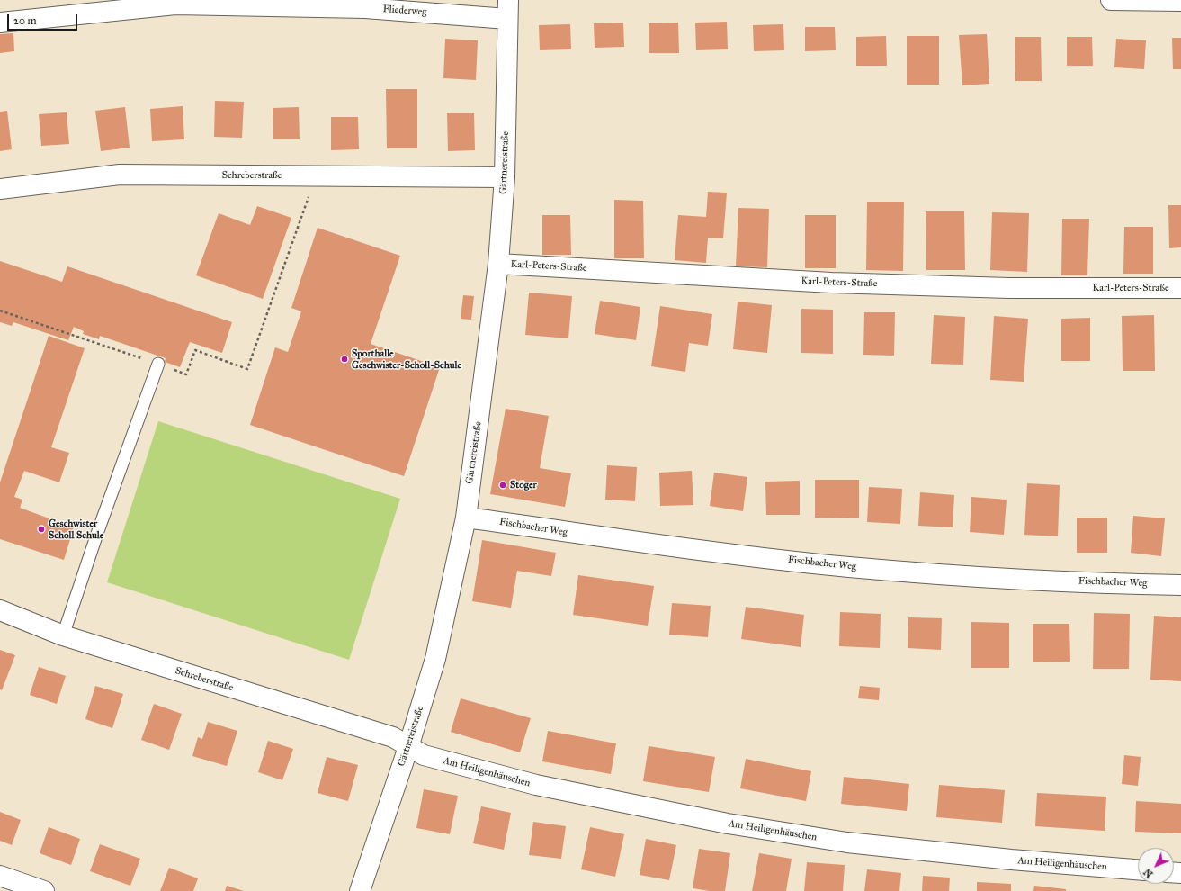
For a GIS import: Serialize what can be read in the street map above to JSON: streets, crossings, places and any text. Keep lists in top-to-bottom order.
{
  "streets": {
    "street": [
      "Fliederweg",
      "Gärtnereistraße",
      "Schreberstraße",
      "Karl-Peters-Straße",
      "Fischbacher Weg",
      "Am Heiligenhäuschen"
    ]
  },
  "crossings": [
    ["Fliederweg", "Gärtnereistraße"],
    ["Gärtnereistraße", "Schreberstraße"],
    ["Gärtnereistraße", "Karl-Peters-Straße"],
    ["Gärtnereistraße", "Fischbacher Weg"],
    ["Gärtnereistraße", "Am Heiligenhäuschen"],
    ["Schreberstraße", "Am Heiligenhäuschen"]
  ],
  "places": ["Sporthalle Geschwister-Scholl-Schule", "Stöger", "Geschwister Scholl Schule"],
  "scale_bar": "20 m",
  "north": "bottom left"
}
